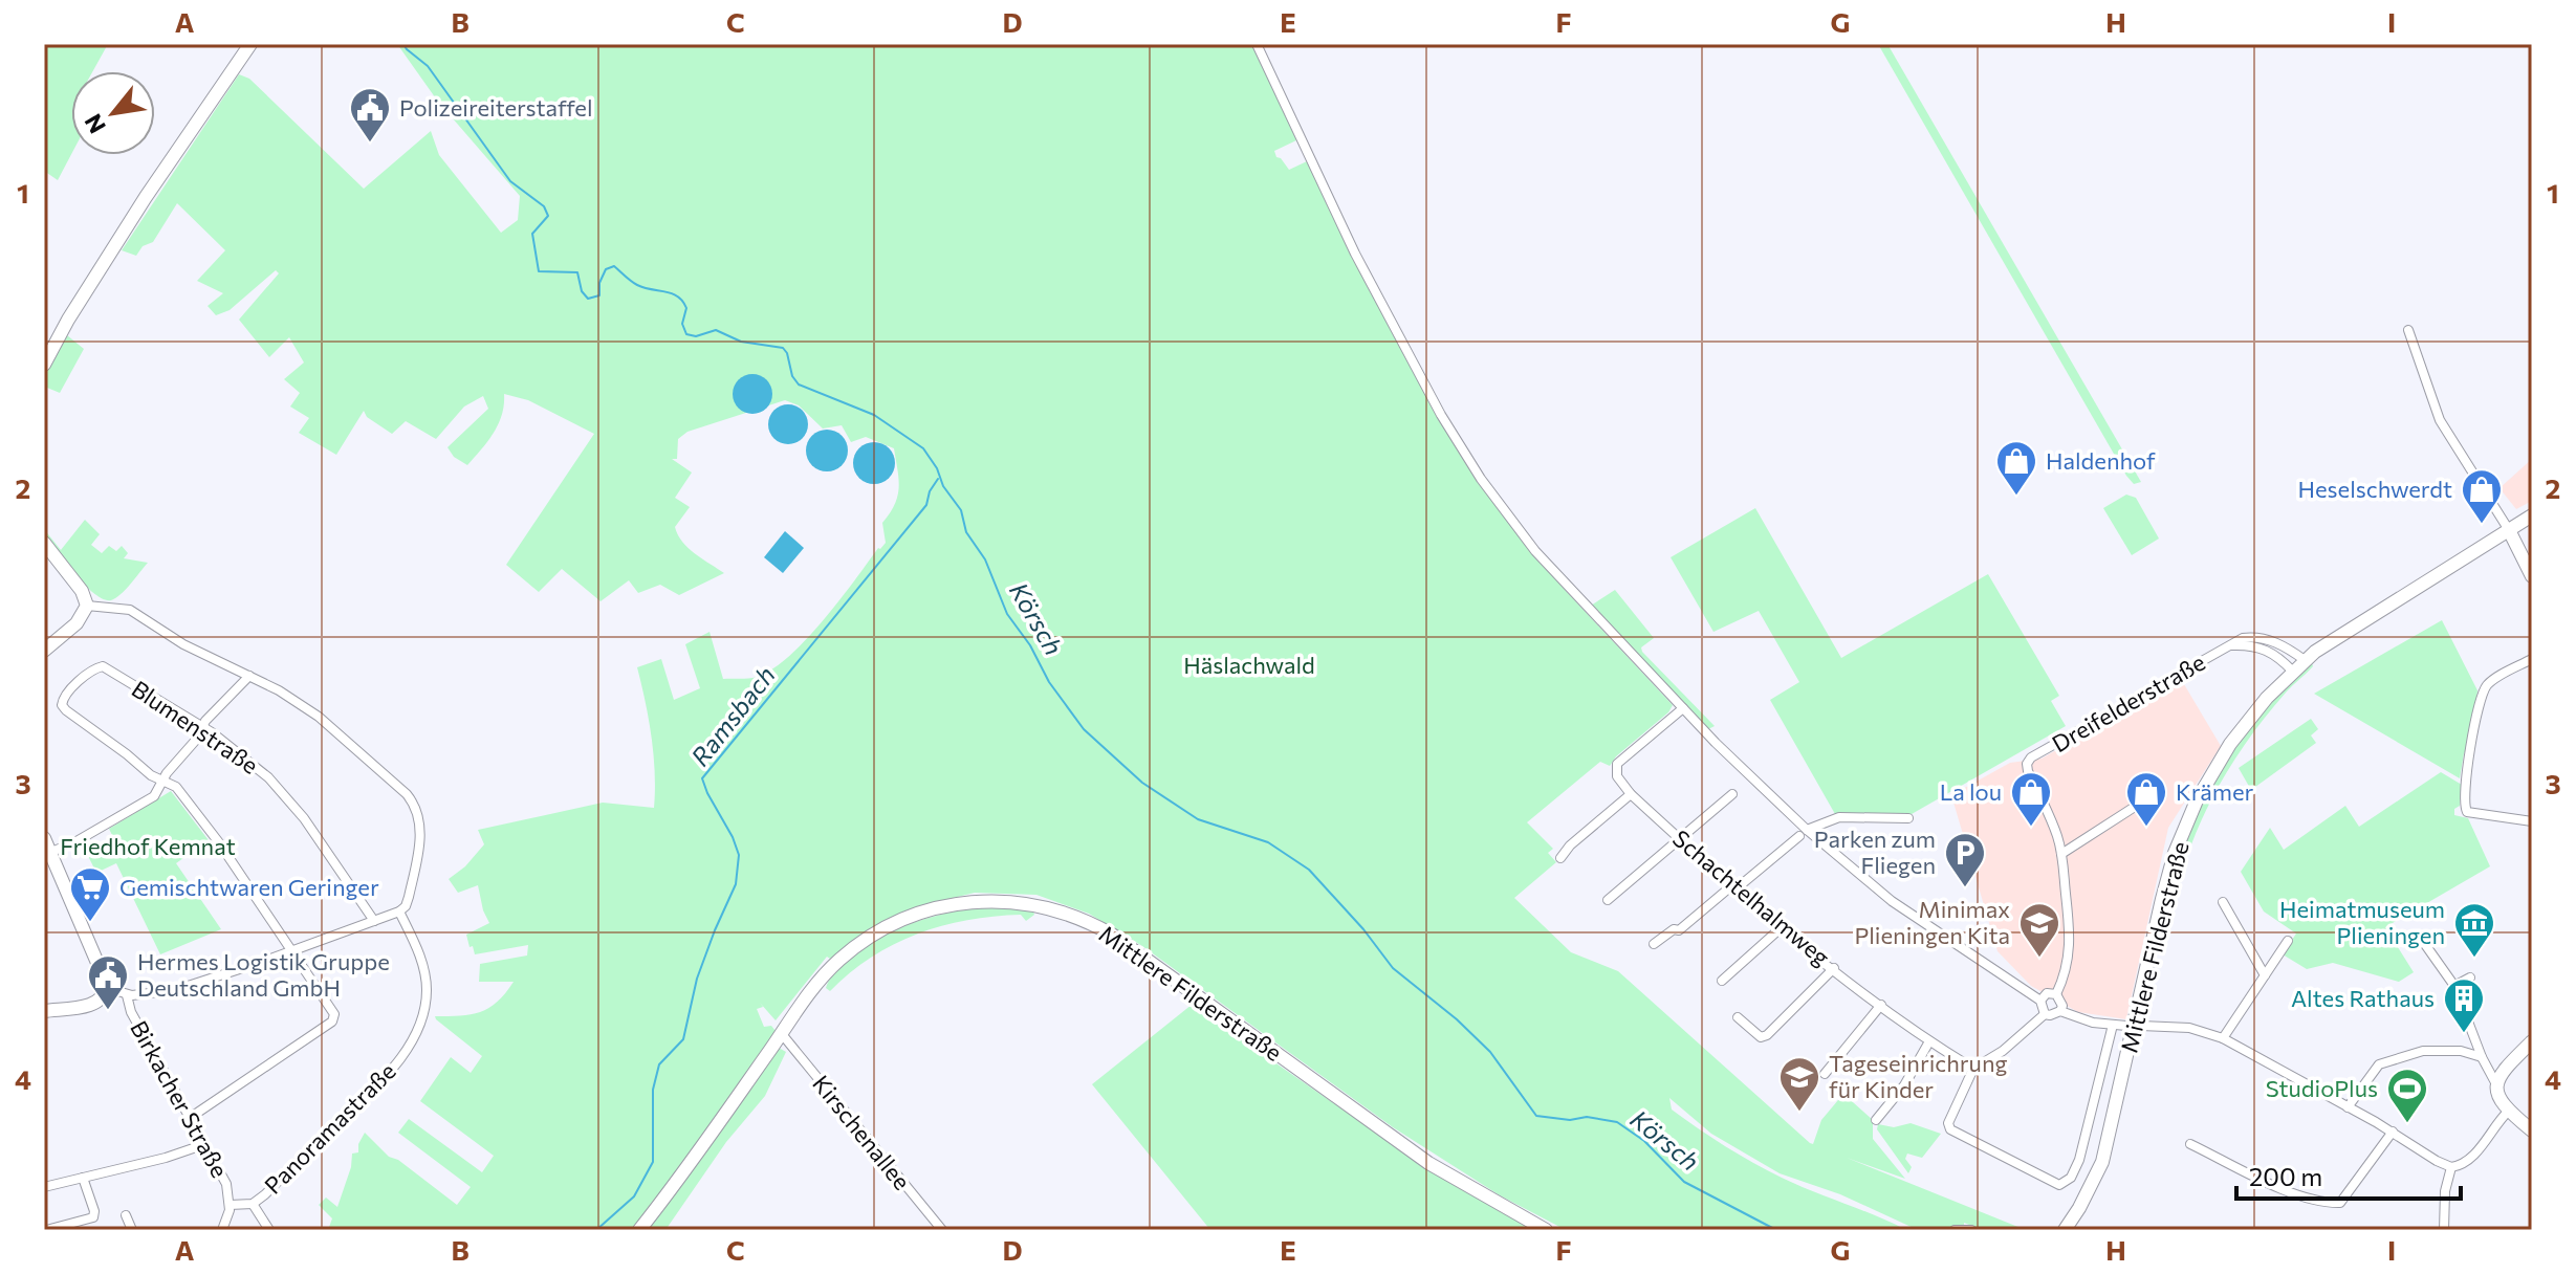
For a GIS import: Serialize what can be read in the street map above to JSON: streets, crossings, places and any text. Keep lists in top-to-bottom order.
{
  "streets": {
    "main road": ["Mittlere Filderstraße"],
    "street": [
      "Dreifelderstraße",
      "Blumenstraße",
      "Schachtelhalmweg",
      "Birkacher Straße",
      "Panoramastraße",
      "Kirschenallee"
    ]
  },
  "crossings": [
    ["Dreifelderstraße", "Mittlere Filderstraße"],
    ["Mittlere Filderstraße", "Kirschenallee"],
    ["Birkacher Straße", "Panoramastraße"]
  ],
  "water": ["Körsch", "Ramsbach"],
  "parks": ["Häslachwald", "Friedhof Kemnat"],
  "places": {
    "public building": ["Polizeireiterstaffel", "Hermes Logistik Gruppe Deutschland GmbH"],
    "shop": [
      "Haldenhof",
      "Heselschwerdt",
      "La lou",
      "Krämer"
    ],
    "parking": ["Parken zum Fliegen"],
    "supermarket": ["Gemischtwaren Geringer"],
    "school or university": ["Minimax Plieningen Kita", "Tageseinrichrung für Kinder"],
    "museum": ["Heimatmuseum Plieningen"],
    "building": ["Altes Rathaus"],
    "sports": ["StudioPlus"]
  },
  "scale_bar": "200 m",
  "north": "bottom left",
  "grid": {
    "columns": [
      "A",
      "B",
      "C",
      "D",
      "E",
      "F",
      "G",
      "H",
      "I"
    ],
    "rows": [
      "1",
      "2",
      "3",
      "4"
    ]
  }
}
